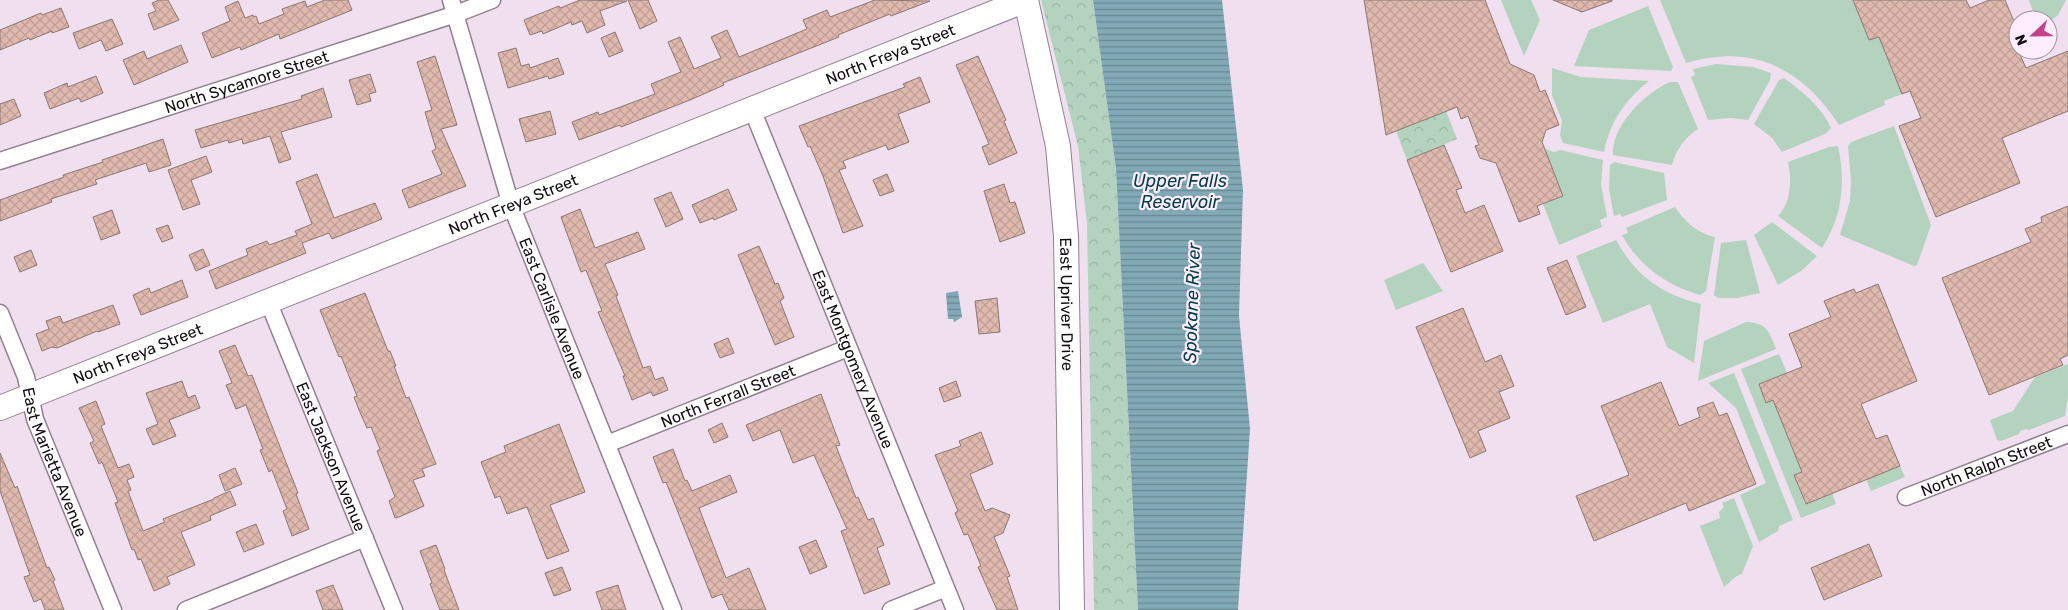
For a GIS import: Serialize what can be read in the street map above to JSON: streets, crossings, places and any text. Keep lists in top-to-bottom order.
{
  "streets": {
    "street": [
      "North Freya Street",
      "North Sycamore Street",
      "East Upriver Drive",
      "East Carlisle Avenue",
      "East Montgomery Avenue",
      "North Ferrall Street",
      "East Jackson Avenue",
      "East Marietta Avenue",
      "North Ralph Street"
    ]
  },
  "crossings": [
    ["North Freya Street", "East Upriver Drive"],
    ["North Freya Street", "East Carlisle Avenue"],
    ["North Freya Street", "East Montgomery Avenue"],
    ["North Freya Street", "East Jackson Avenue"],
    ["North Freya Street", "East Marietta Avenue"],
    ["North Sycamore Street", "East Carlisle Avenue"],
    ["East Carlisle Avenue", "North Ferrall Street"],
    ["East Montgomery Avenue", "North Ferrall Street"]
  ],
  "water": ["Upper Falls Reservoir", "Spokane River"],
  "north": "left"
}
